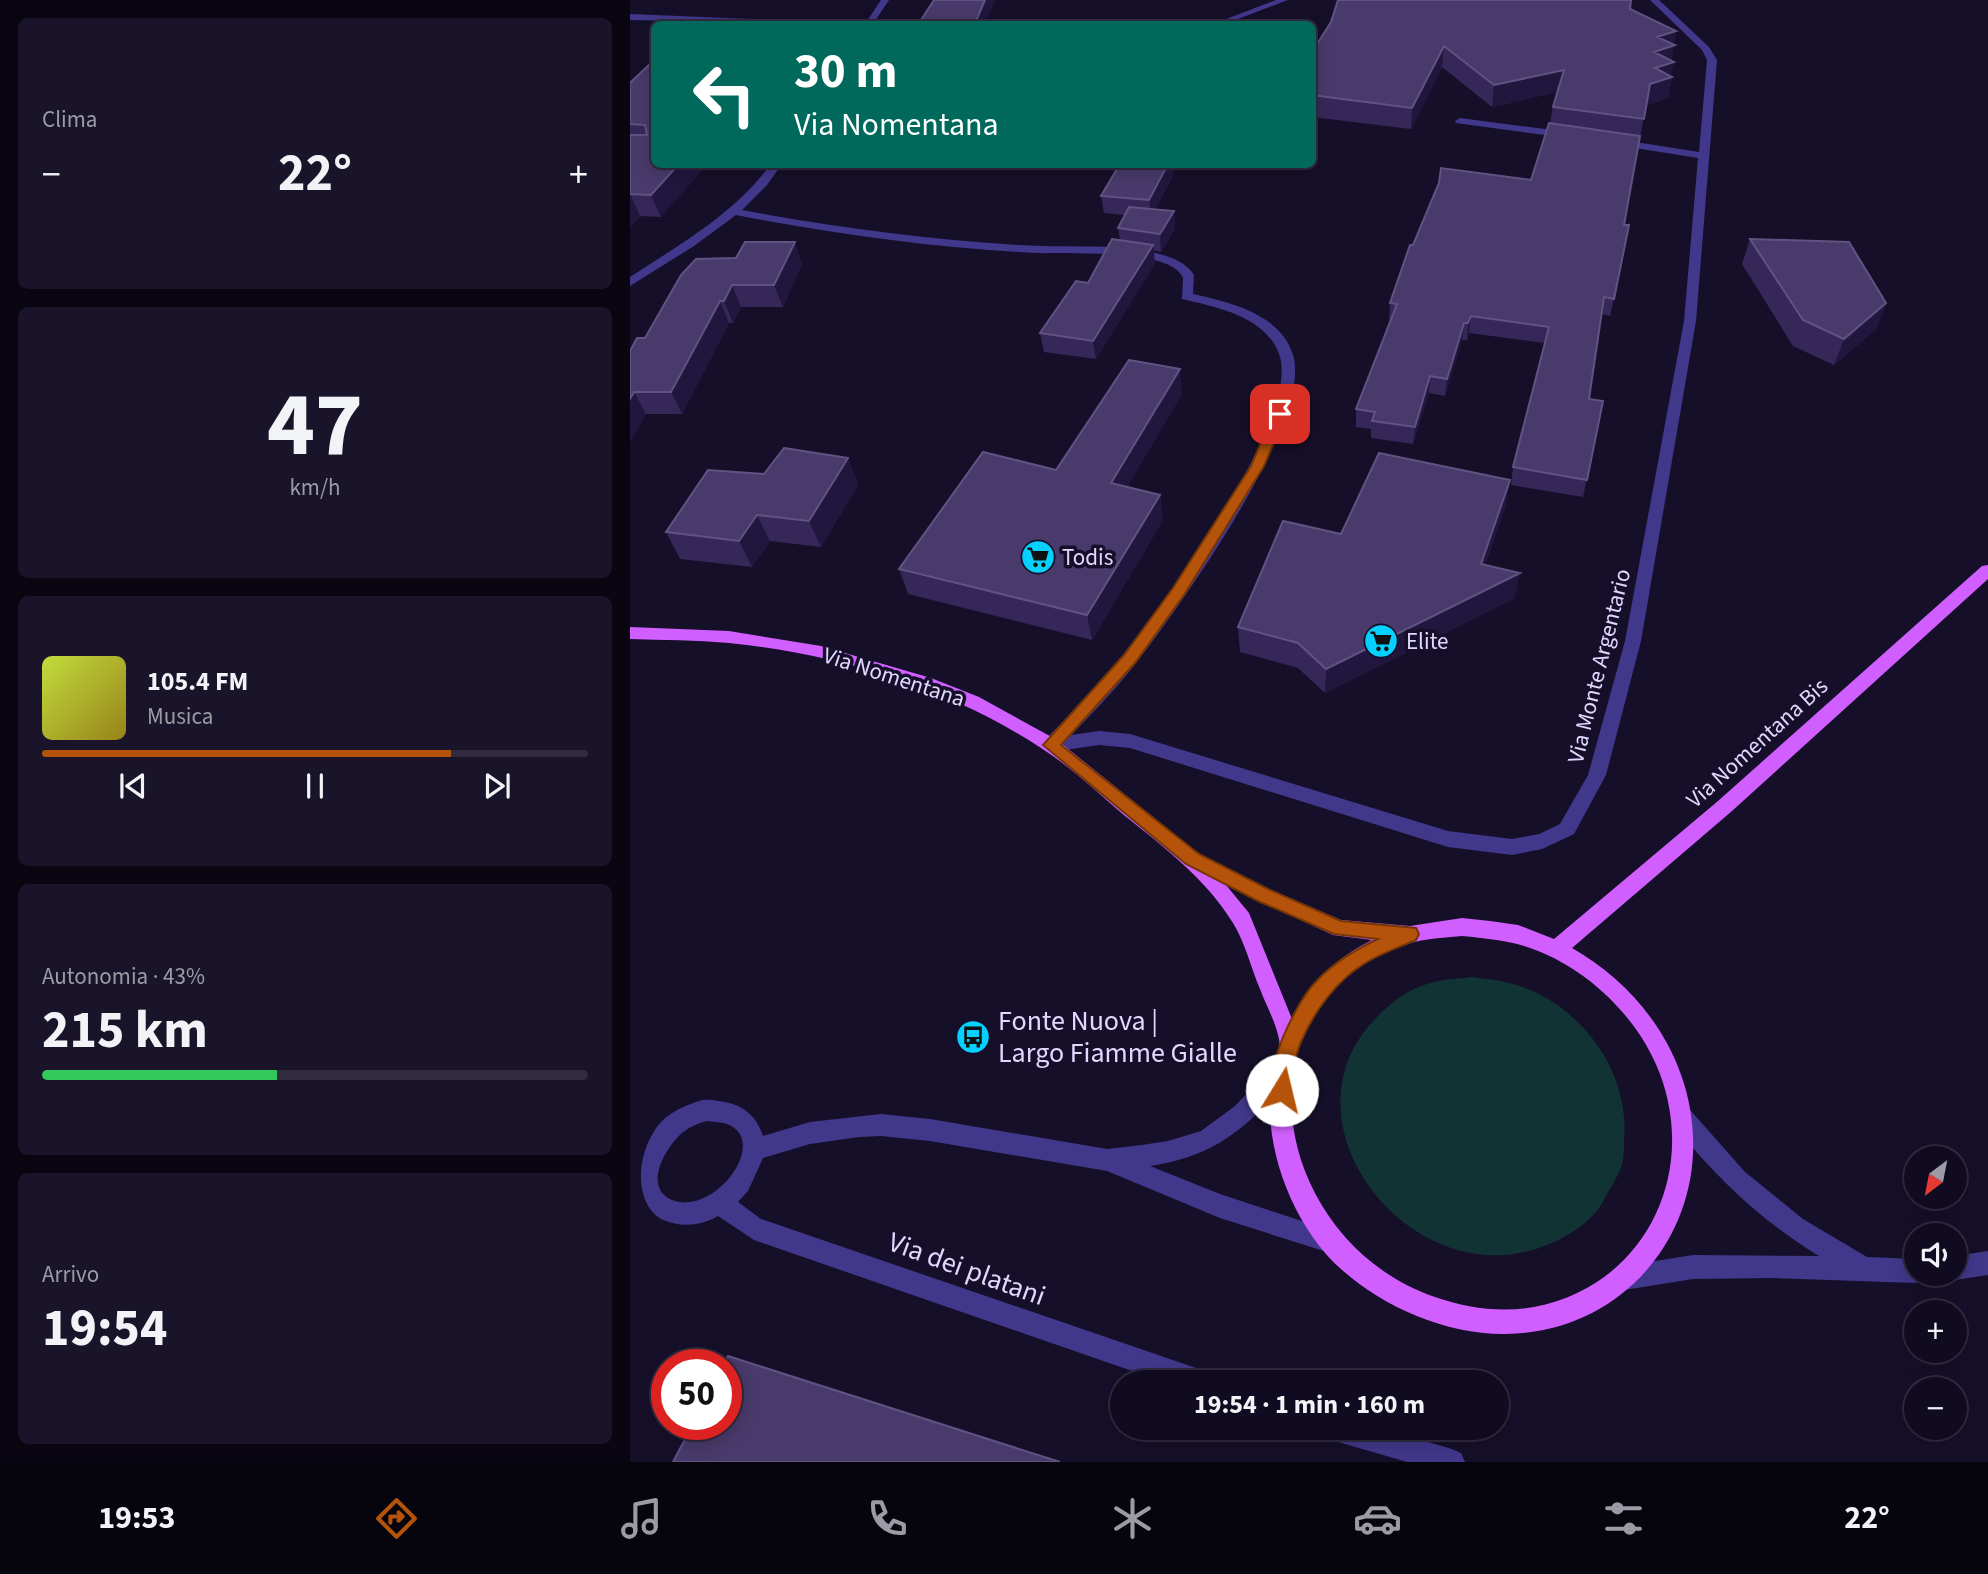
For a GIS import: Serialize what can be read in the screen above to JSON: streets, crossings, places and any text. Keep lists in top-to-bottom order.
{
  "streets": {
    "main road": ["Via Nomentana", "Via Nomentana Bis"],
    "street": ["Via Monte Argentario", "Via dei platani"]
  },
  "crossings": [
    ["Via Monte Argentario", "Via Nomentana"]
  ],
  "places": {
    "supermarket": ["Todis", "Elite"],
    "bus stop": ["Fonte Nuova | Largo Fiamme Gialle"]
  },
  "north": "bottom left",
  "page": {
    "tile": [
      "Clima",
      ["47", "km/h"],
      ["Autonomia · 43%", "215 km"],
      ["Arrivo", "19:54"]
    ],
    "turn": ["30 m", "Via Nomentana"],
    "heat": ["−", "22°", "+"],
    "song": ["105.4 FM", "Musica"],
    "map_buttons": ["+", "−"],
    "limit": "50",
    "trip": "19:54 · 1 min · 160 m",
    "tabs": ["19:53", "22°"]
  }
}
